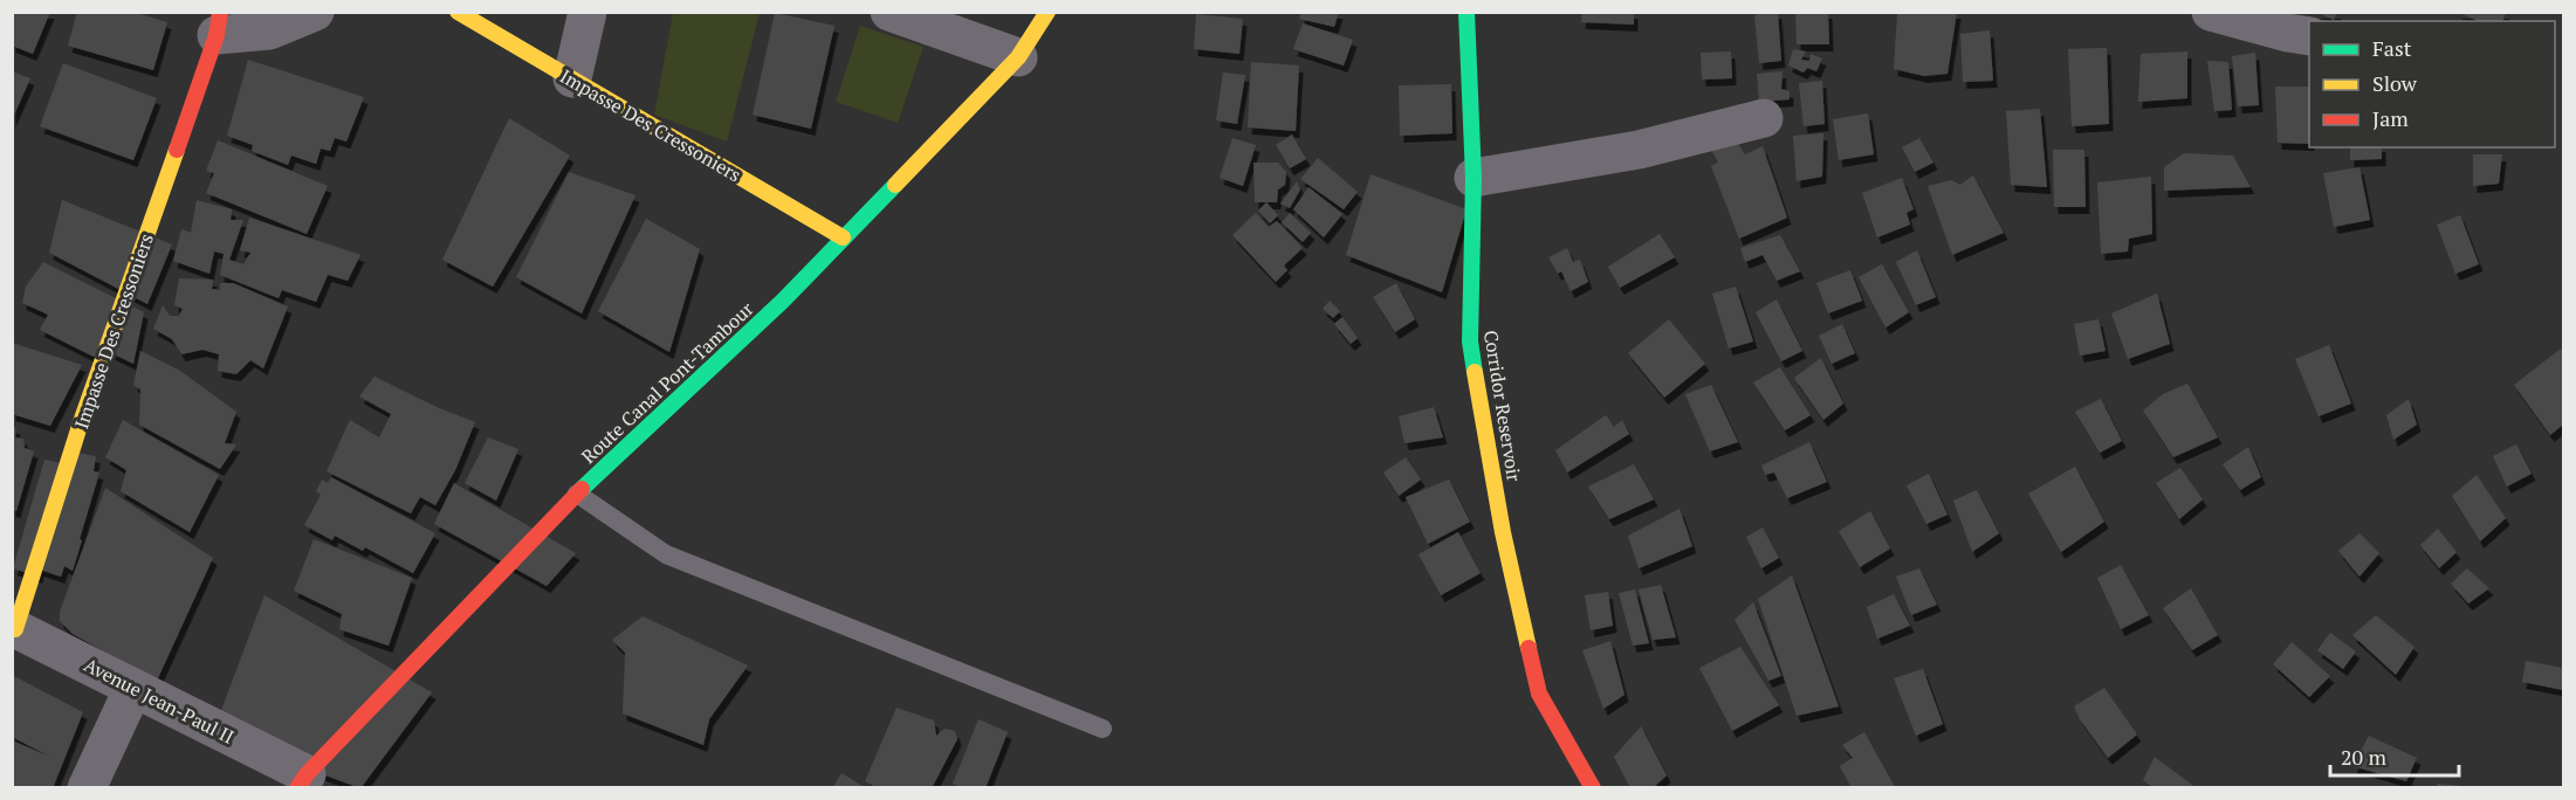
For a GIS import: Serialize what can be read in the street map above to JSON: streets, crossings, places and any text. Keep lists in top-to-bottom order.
{
  "streets": {
    "street": [
      "Impasse Des Cressoniers",
      "Route Canal Pont-Tambour",
      "Corridor Reservoir",
      "Avenue Jean-Paul II"
    ]
  },
  "crossings": [
    ["Impasse Des Cressoniers", "Route Canal Pont-Tambour"],
    ["Impasse Des Cressoniers", "Avenue Jean-Paul II"],
    ["Route Canal Pont-Tambour", "Avenue Jean-Paul II"]
  ],
  "legend": ["Fast", "Slow", "Jam"],
  "scale_bar": "20 m"
}
